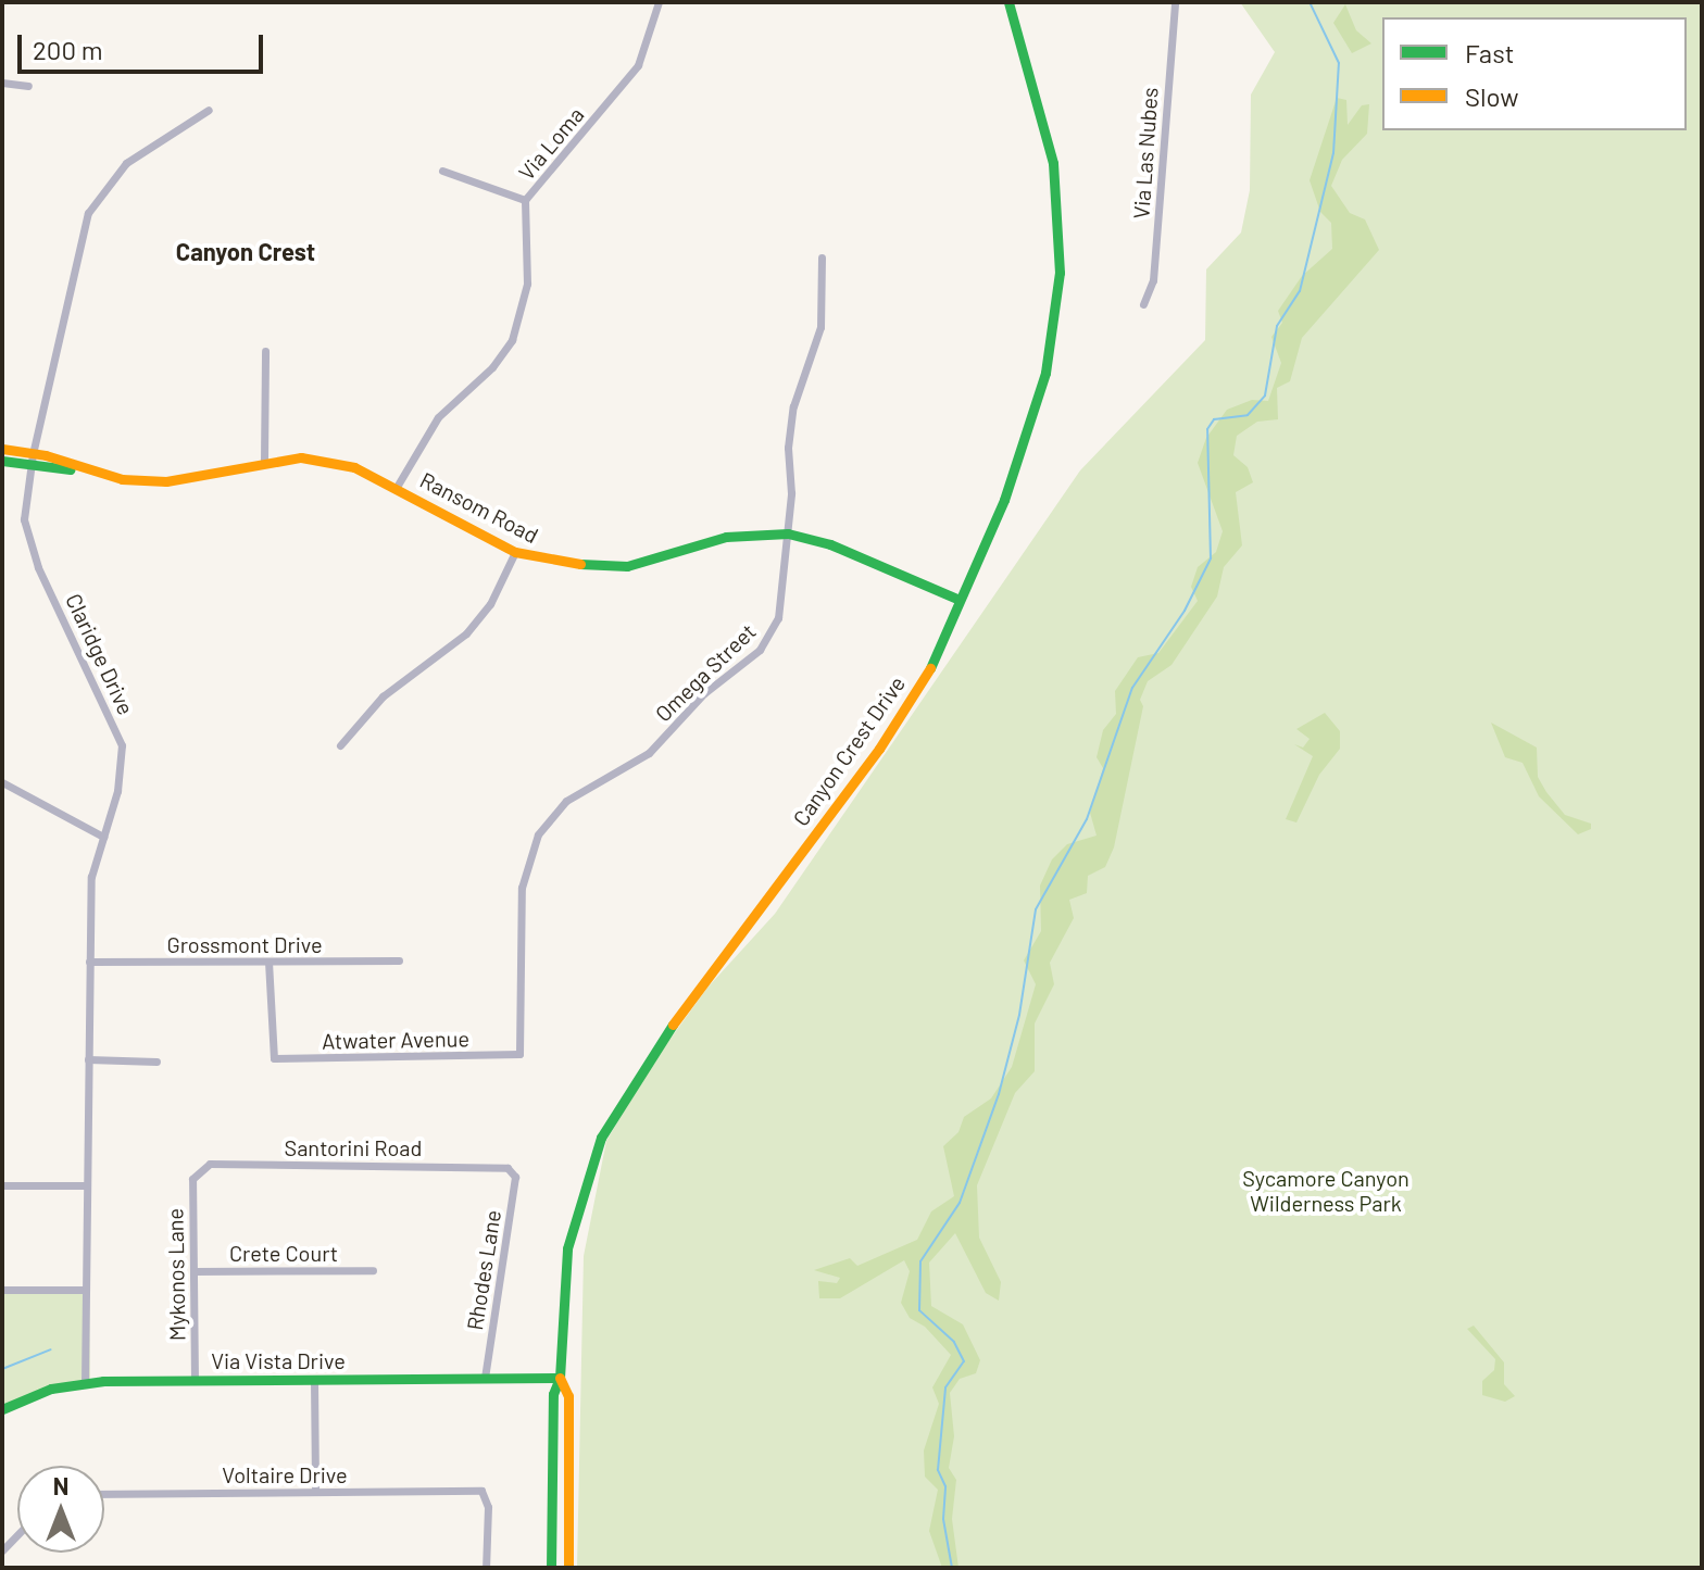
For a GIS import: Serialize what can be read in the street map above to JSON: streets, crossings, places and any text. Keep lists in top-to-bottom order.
{
  "streets": {
    "main road": ["Ransom Road", "Canyon Crest Drive", "Via Vista Drive"],
    "street": [
      "Via Loma",
      "Via Las Nubes",
      "Claridge Drive",
      "Omega Street",
      "Grossmont Drive",
      "Atwater Avenue",
      "Santorini Road",
      "Crete Court",
      "Rhodes Lane",
      "Mykonos Lane",
      "Voltaire Drive"
    ]
  },
  "crossings": [
    ["Via Loma", "Ransom Road"],
    ["Ransom Road", "Claridge Drive"],
    ["Ransom Road", "Omega Street"],
    ["Ransom Road", "Canyon Crest Drive"],
    ["Claridge Drive", "Grossmont Drive"],
    ["Claridge Drive", "Via Vista Drive"],
    ["Omega Street", "Atwater Avenue"],
    ["Canyon Crest Drive", "Via Vista Drive"],
    ["Grossmont Drive", "Atwater Avenue"],
    ["Santorini Road", "Rhodes Lane"],
    ["Santorini Road", "Mykonos Lane"],
    ["Crete Court", "Mykonos Lane"],
    ["Rhodes Lane", "Via Vista Drive"],
    ["Mykonos Lane", "Via Vista Drive"]
  ],
  "districts": ["Canyon Crest"],
  "parks": ["Sycamore Canyon Wilderness Park"],
  "legend": ["Fast", "Slow"],
  "scale_bar": "200 m",
  "north": "top"
}
